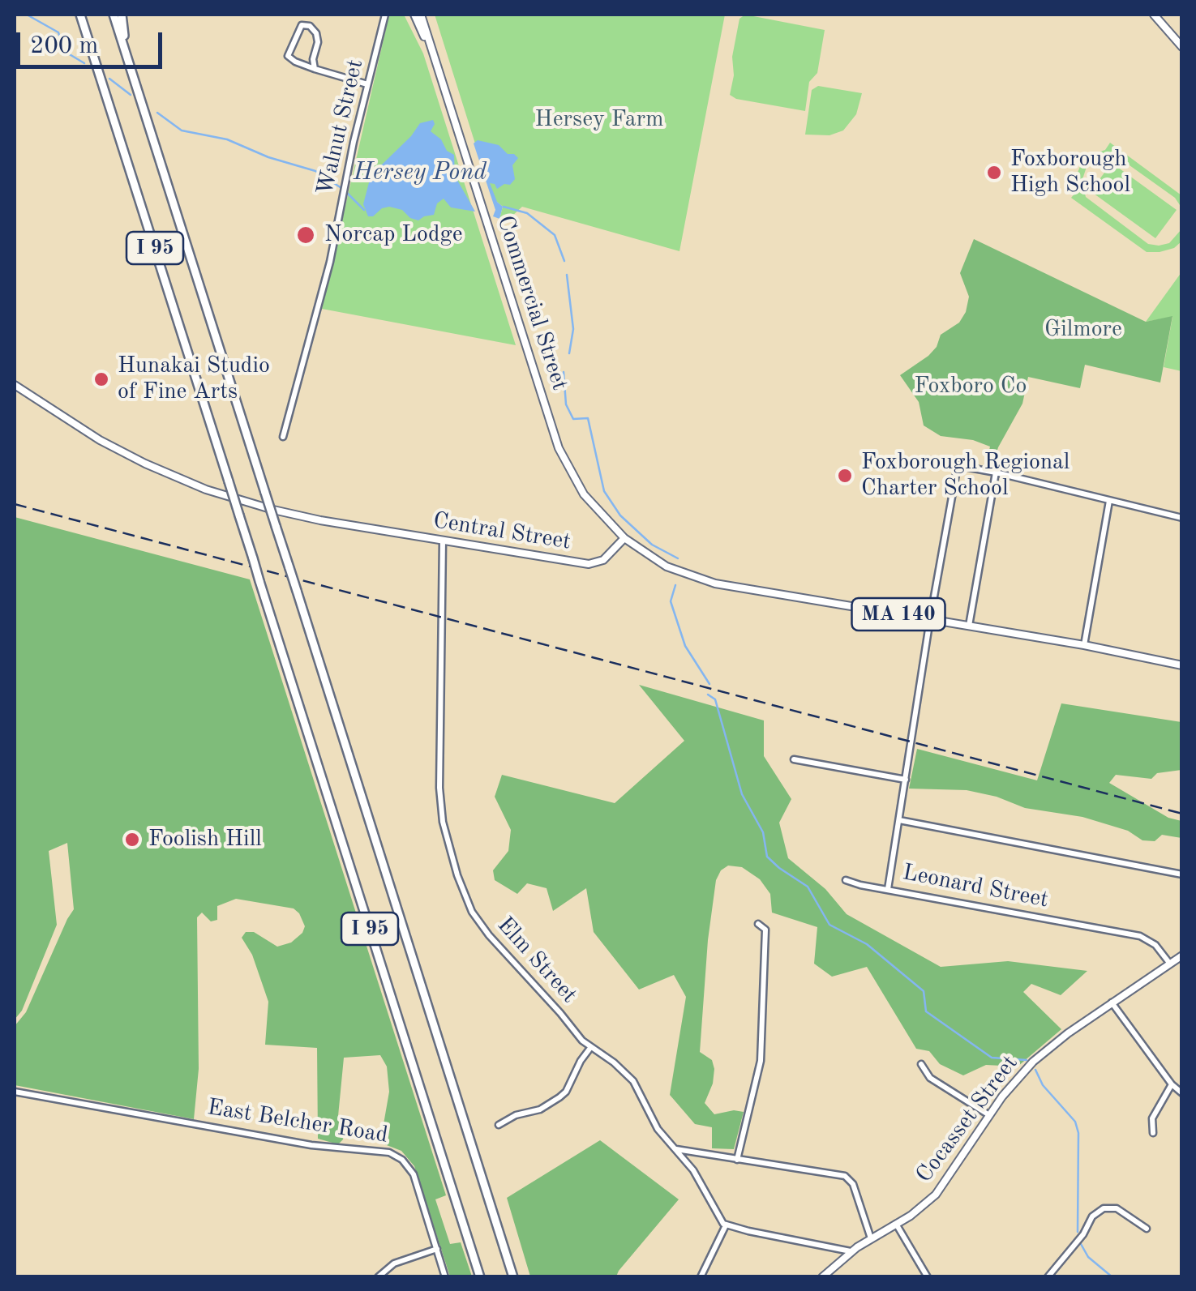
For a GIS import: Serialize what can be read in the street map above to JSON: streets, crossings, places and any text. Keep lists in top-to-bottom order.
{
  "streets": {
    "highway": ["I 95"],
    "main road": [
      "Commercial Street",
      "Central Street",
      "MA 140",
      "Cocasset Street"
    ],
    "street": [
      "Walnut Street",
      "Leonard Street",
      "Elm Street",
      "East Belcher Road"
    ]
  },
  "crossings": [
    ["Commercial Street", "Central Street"],
    ["Commercial Street", "MA 140"],
    ["Central Street", "MA 140"],
    ["Central Street", "Elm Street"],
    ["MA 140", "Leonard Street"],
    ["Leonard Street", "Cocasset Street"]
  ],
  "water": ["Hersey Pond"],
  "parks": ["Hersey Farm", "Gilmore", "Foxboro Co"],
  "places": [
    "Foxborough High School",
    "Norcap Lodge",
    "Hunakai Studio of Fine Arts",
    "Foxborough Regional Charter School",
    "Foolish Hill"
  ],
  "scale_bar": "200 m"
}
